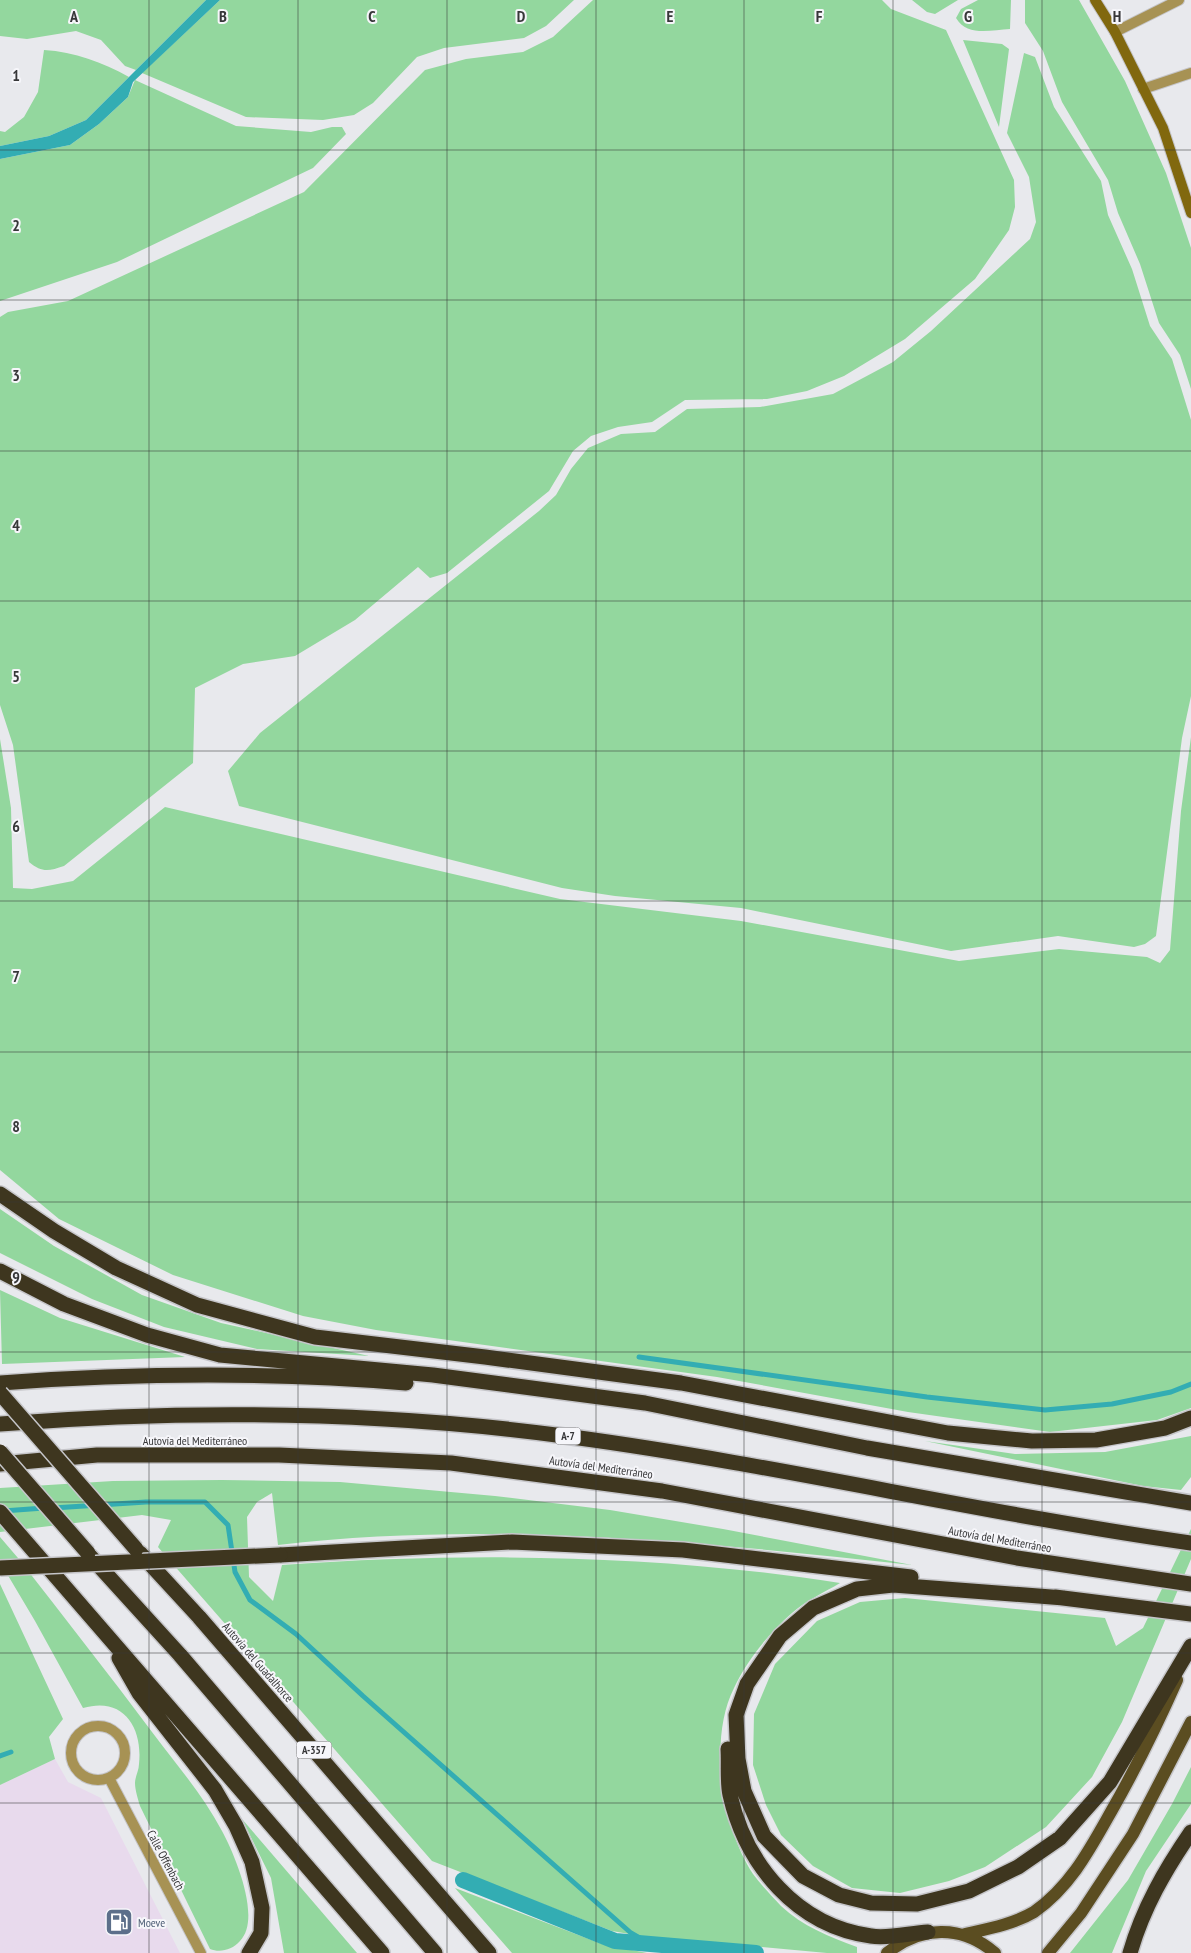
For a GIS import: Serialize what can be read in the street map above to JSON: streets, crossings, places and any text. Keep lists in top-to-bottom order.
{
  "streets": {
    "highway": [
      "A-7",
      "Autovía del Mediterráneo",
      "Autovía del Guadalhorce",
      "A-357"
    ],
    "street": ["Calle Offenbach"]
  },
  "places": {
    "fuel station": ["Moeve"]
  },
  "grid": {
    "columns": [
      "A",
      "B",
      "C",
      "D",
      "E",
      "F",
      "G",
      "H"
    ],
    "rows": [
      "1",
      "2",
      "3",
      "4",
      "5",
      "6",
      "7",
      "8",
      "9"
    ]
  }
}
